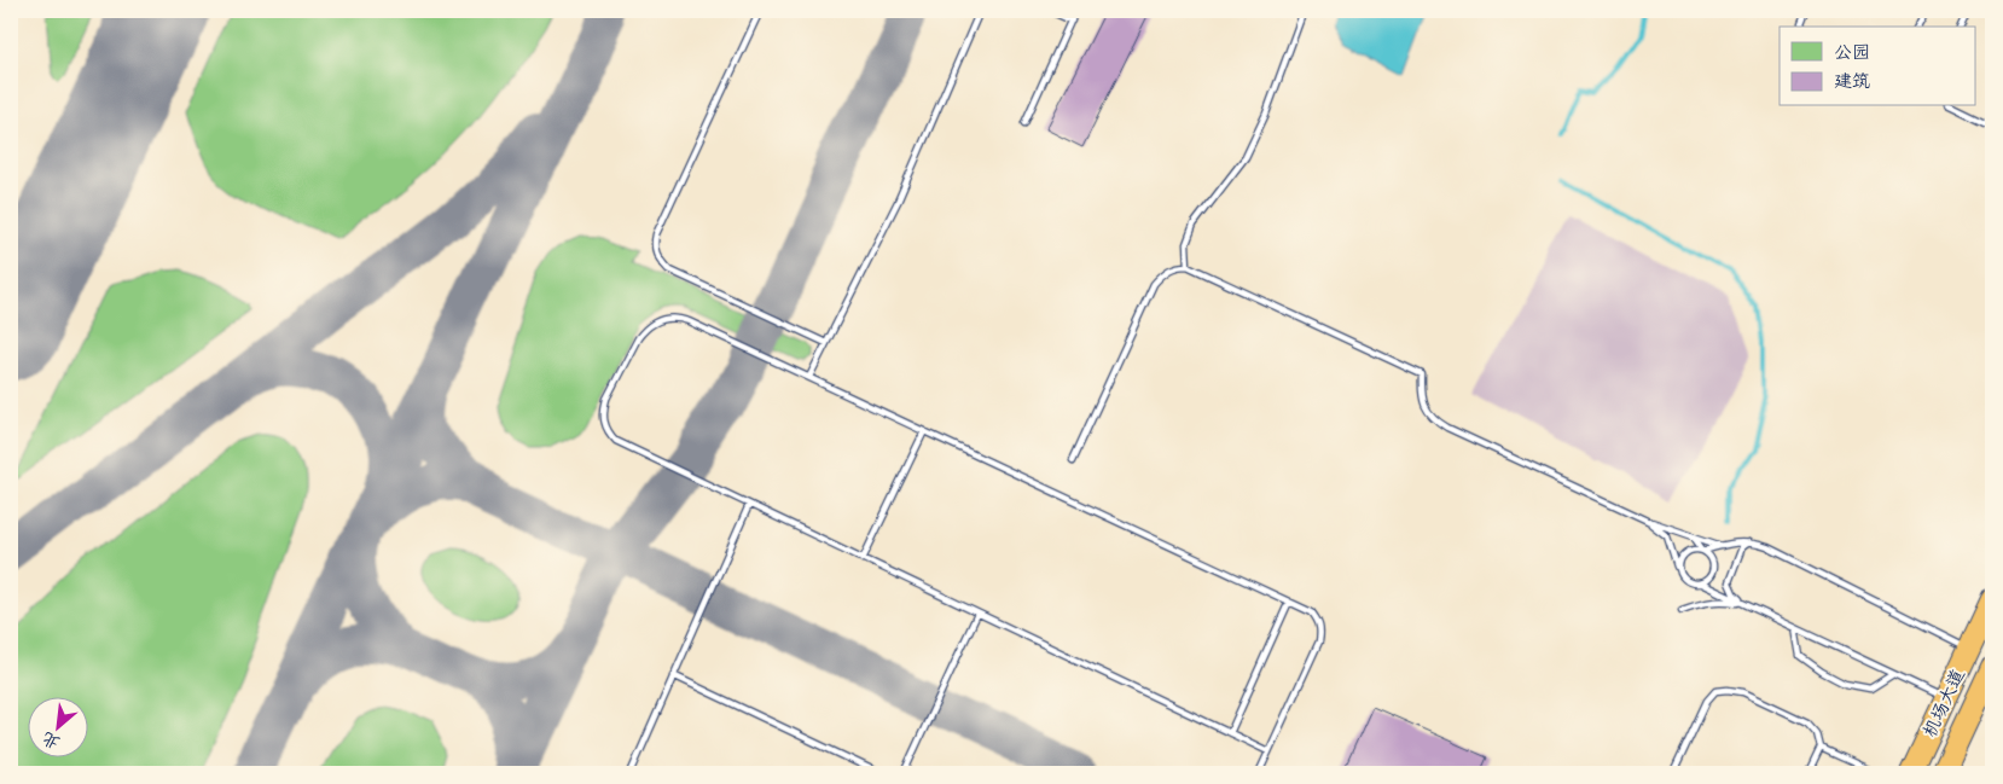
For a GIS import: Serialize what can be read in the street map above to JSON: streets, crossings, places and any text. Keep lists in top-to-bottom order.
{
  "streets": {
    "highway": ["机场大道"]
  },
  "legend": ["公园", "建筑"],
  "north": "bottom left"
}
